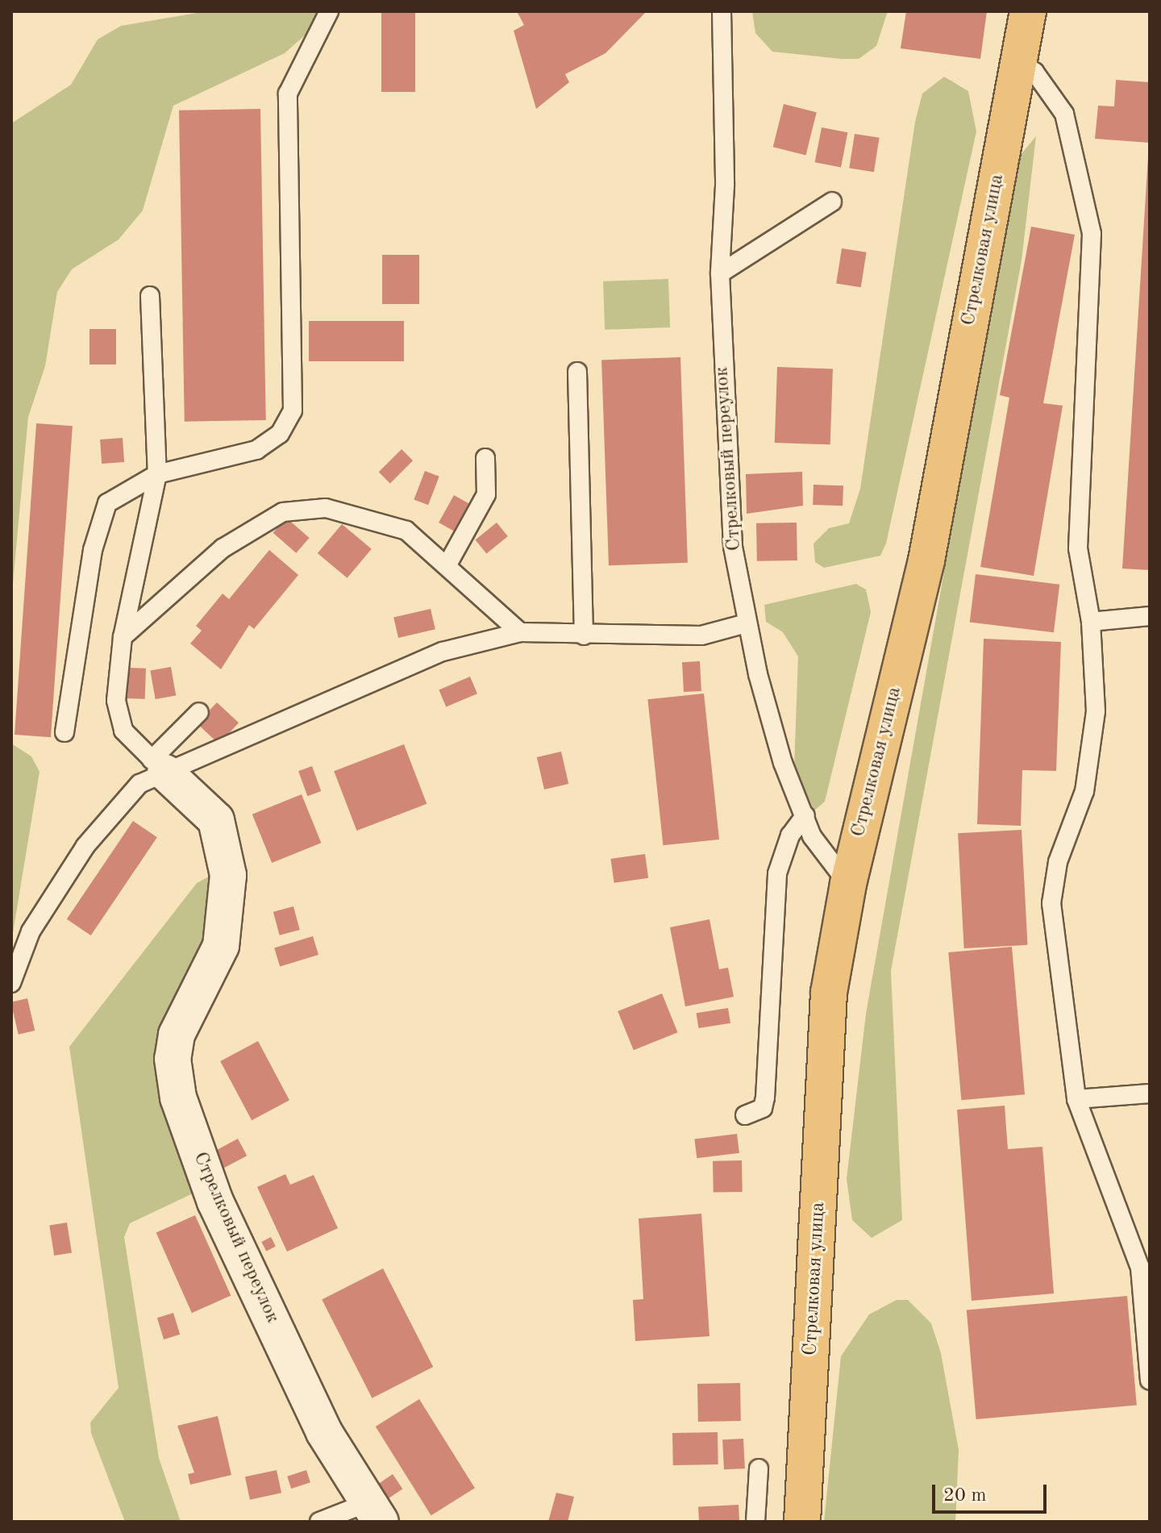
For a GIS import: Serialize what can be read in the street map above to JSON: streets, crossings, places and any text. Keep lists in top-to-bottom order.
{
  "streets": {
    "main road": ["Стрелковая улица"],
    "street": ["Стрелковый переулок"]
  },
  "crossings": [
    ["Стрелковая улица", "Стрелковый переулок"]
  ],
  "scale_bar": "20 m"
}
